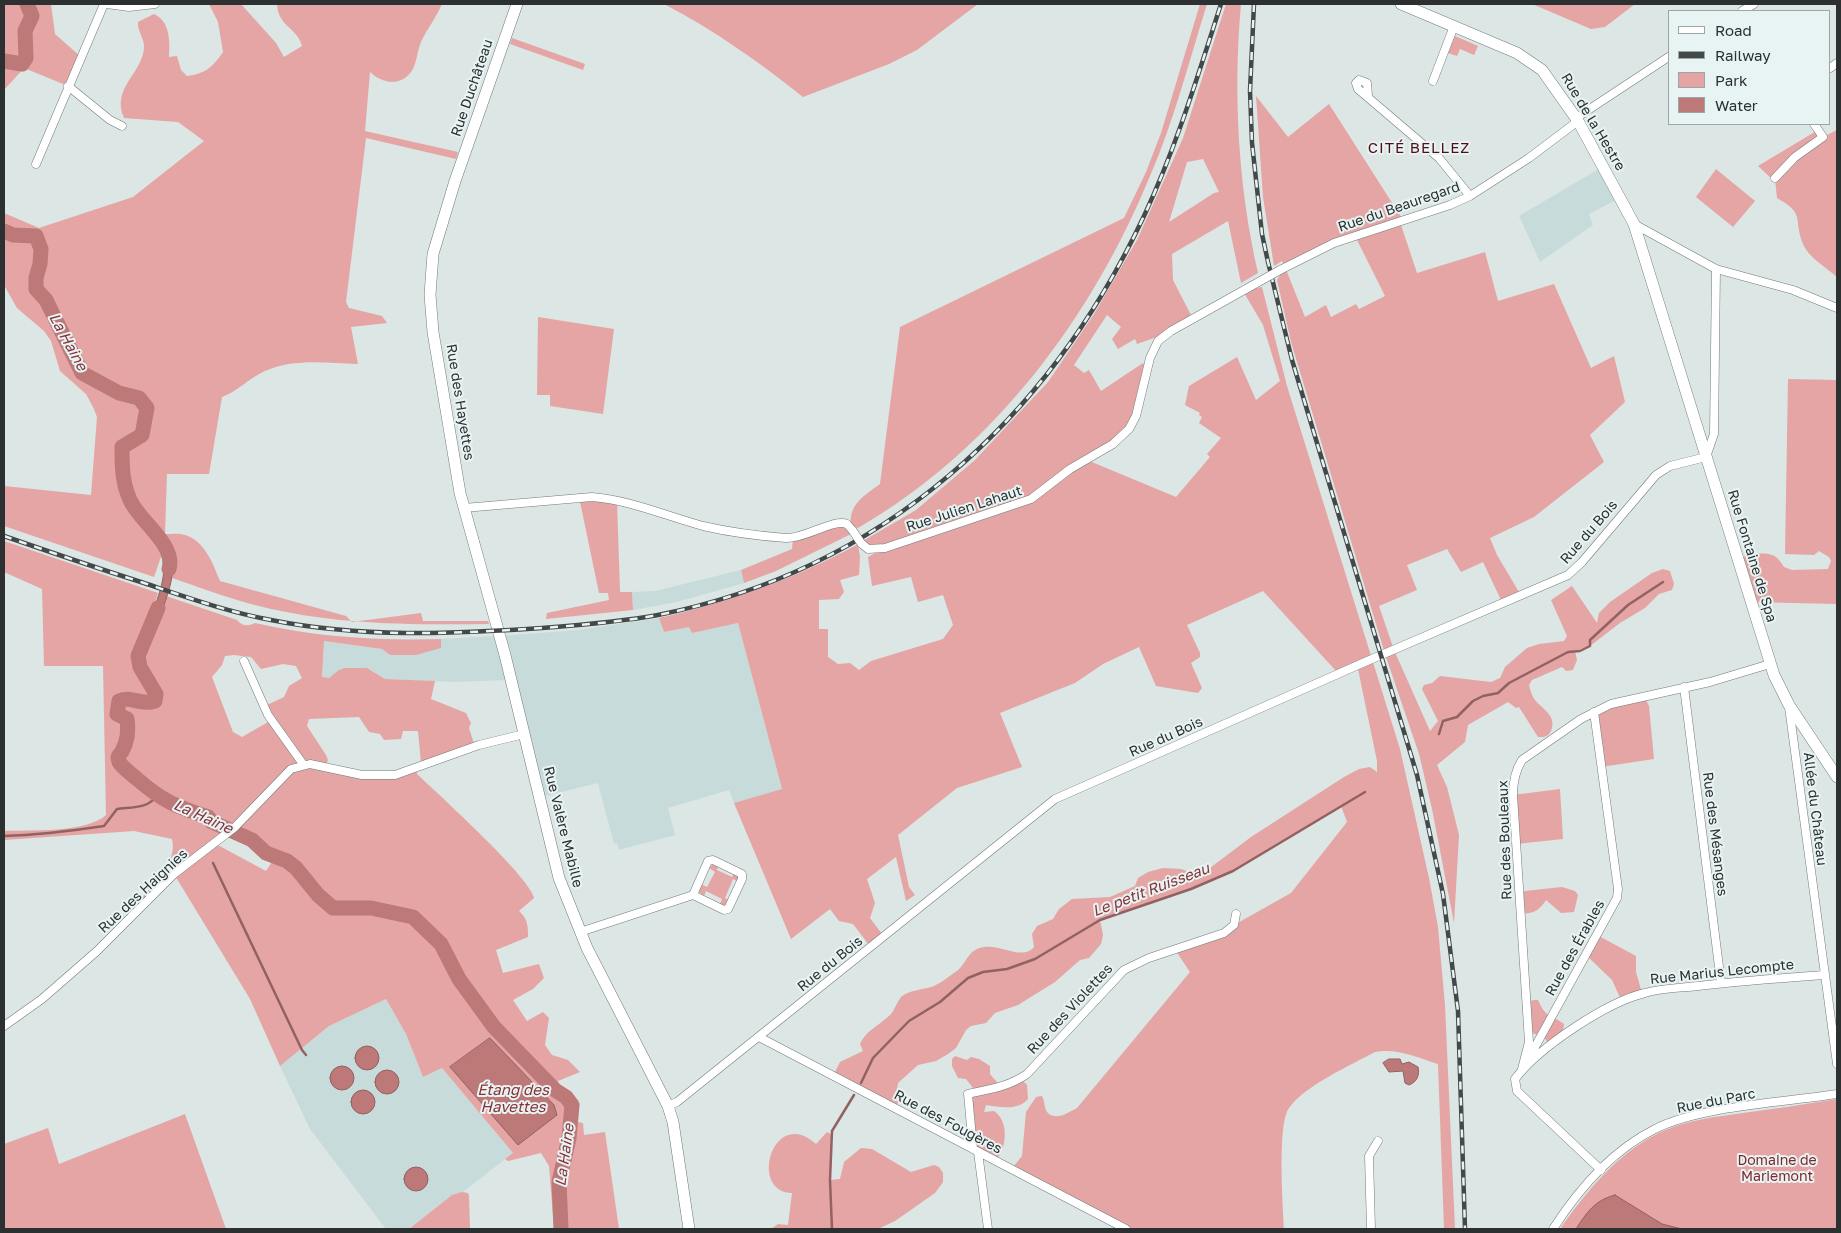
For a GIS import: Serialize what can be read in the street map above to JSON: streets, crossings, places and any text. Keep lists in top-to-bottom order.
{
  "streets": {
    "street": [
      "Rue Duchâteau",
      "Rue de la Hestre",
      "Rue du Beauregard",
      "Rue des Hayettes",
      "Rue Julien Lahaut",
      "Rue du Bois",
      "Rue Fontaine de Spa",
      "Allée du Château",
      "Rue Valère Mabille",
      "Rue des Mésanges",
      "Rue des Bouleaux",
      "Rue des Haignies",
      "Rue des Érables",
      "Rue Marius Lecompte",
      "Rue des Violettes",
      "Rue du Parc",
      "Rue des Fougères"
    ]
  },
  "crossings": [
    ["Rue Duchâteau", "Rue des Hayettes"],
    ["Rue de la Hestre", "Rue du Beauregard"],
    ["Rue de la Hestre", "Rue Fontaine de Spa"],
    ["Rue du Beauregard", "Rue Julien Lahaut"],
    ["Rue des Hayettes", "Rue Julien Lahaut"],
    ["Rue des Hayettes", "Rue Valère Mabille"],
    ["Rue du Bois", "Rue Fontaine de Spa"],
    ["Rue du Bois", "Rue Valère Mabille"],
    ["Rue du Bois", "Rue des Fougères"],
    ["Rue Fontaine de Spa", "Allée du Château"],
    ["Rue Fontaine de Spa", "Rue des Bouleaux"],
    ["Allée du Château", "Rue Marius Lecompte"],
    ["Rue des Mésanges", "Rue des Bouleaux"],
    ["Rue des Mésanges", "Rue Marius Lecompte"],
    ["Rue des Bouleaux", "Rue des Érables"],
    ["Rue des Bouleaux", "Rue Marius Lecompte"],
    ["Rue des Bouleaux", "Rue du Parc"],
    ["Rue des Érables", "Rue Marius Lecompte"],
    ["Rue des Violettes", "Rue des Fougères"]
  ],
  "districts": ["CITÉ BELLEZ"],
  "water": ["La Haine", "Le petit Ruisseau", "Étang des Havettes"],
  "parks": ["Domaine de Mariemont"],
  "legend": [
    "Road",
    "Railway",
    "Park",
    "Water"
  ]
}
